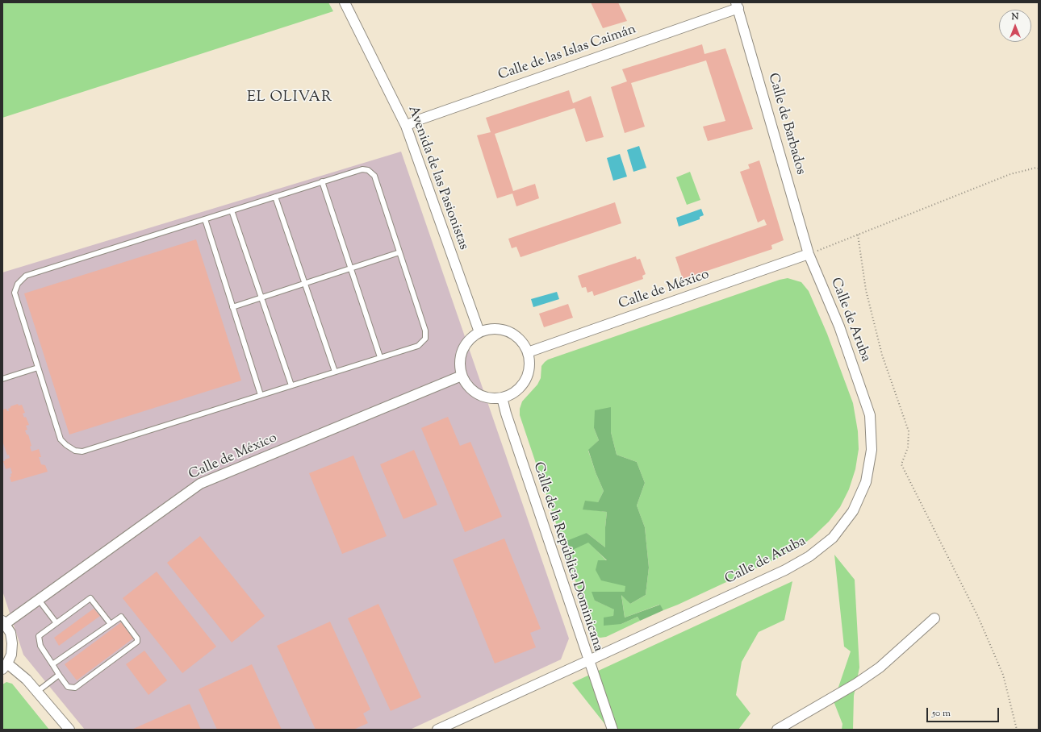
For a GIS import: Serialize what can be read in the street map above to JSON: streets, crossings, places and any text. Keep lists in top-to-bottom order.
{
  "streets": {
    "street": [
      "Calle de las Islas Caimán",
      "Calle de Barbados",
      "Avenida de las Pasionistas",
      "Calle de México",
      "Calle de Aruba",
      "Calle de la República Dominicana"
    ]
  },
  "crossings": [
    ["Calle de las Islas Caimán", "Calle de Barbados"],
    ["Calle de las Islas Caimán", "Avenida de las Pasionistas"],
    ["Calle de Barbados", "Calle de México"],
    ["Calle de Barbados", "Calle de Aruba"],
    ["Avenida de las Pasionistas", "Calle de México"],
    ["Avenida de las Pasionistas", "Calle de la República Dominicana"],
    ["Calle de México", "Calle de Aruba"],
    ["Calle de México", "Calle de la República Dominicana"],
    ["Calle de Aruba", "Calle de la República Dominicana"]
  ],
  "districts": ["EL OLIVAR"],
  "scale_bar": "50 m",
  "north": "top"
}
